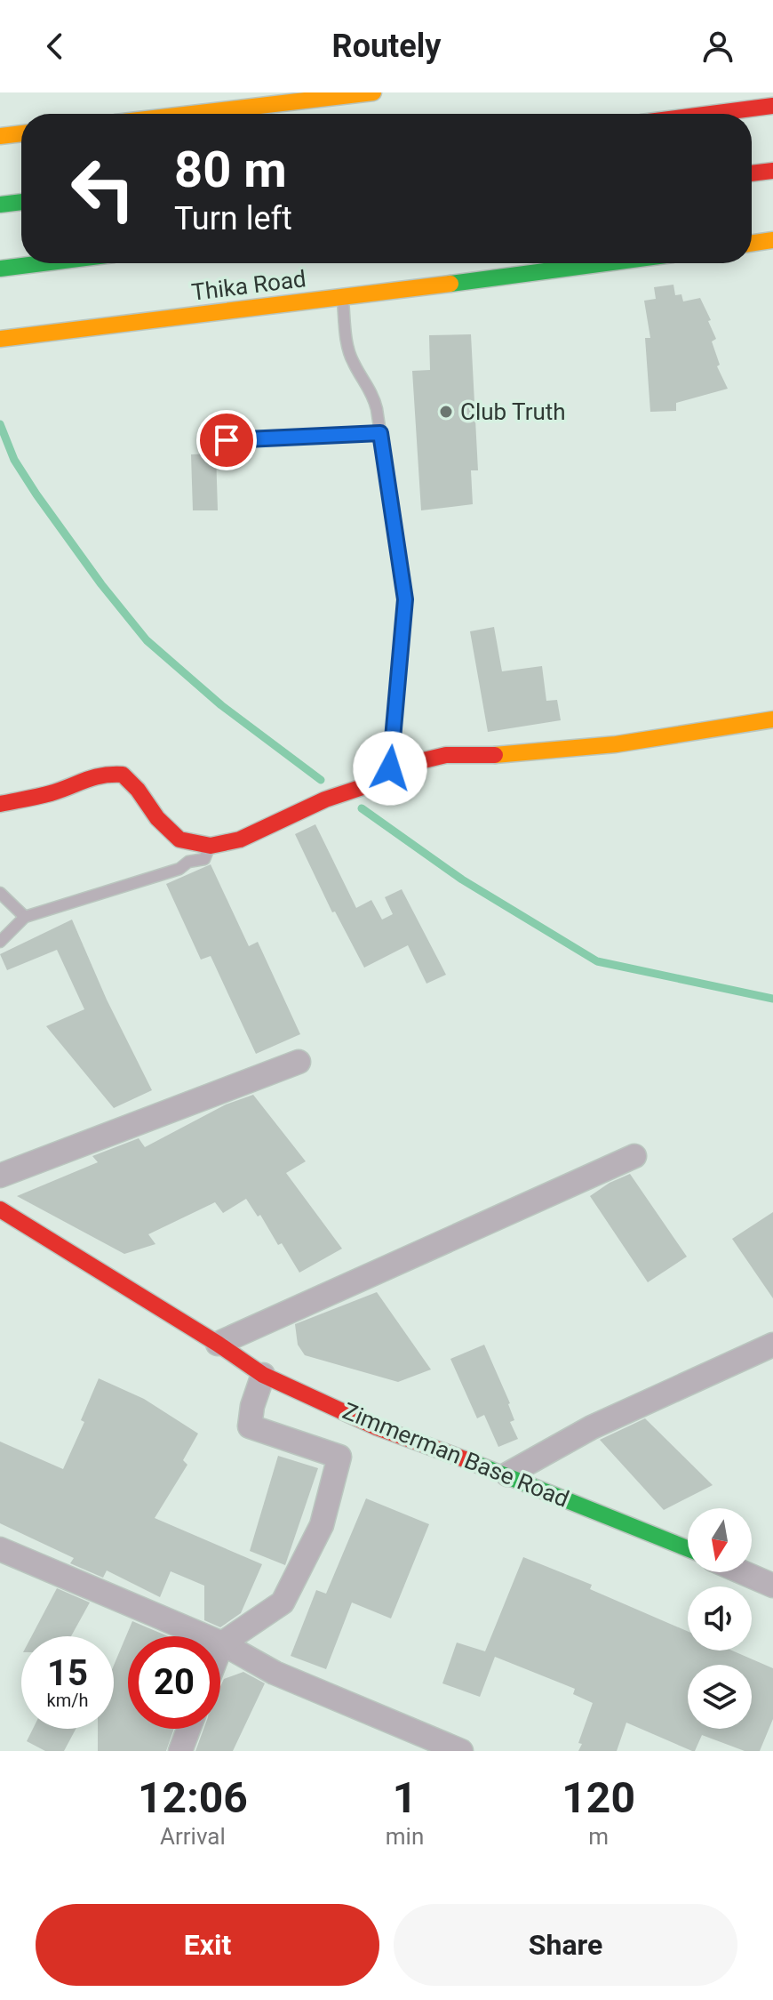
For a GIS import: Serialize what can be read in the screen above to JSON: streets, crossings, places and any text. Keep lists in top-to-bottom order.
{
  "streets": {
    "main road": ["Thika Road", "Zimmerman Base Road"]
  },
  "places": ["Club Truth"],
  "north": "bottom",
  "page": {
    "header": "Routely",
    "turn": ["80 m", "Turn left"],
    "speed": "15 km/h",
    "limit": "20",
    "eta": [
      "12:06",
      "Arrival",
      "1",
      "min",
      "120",
      "m"
    ],
    "buttons": ["Exit", "Share"]
  }
}
